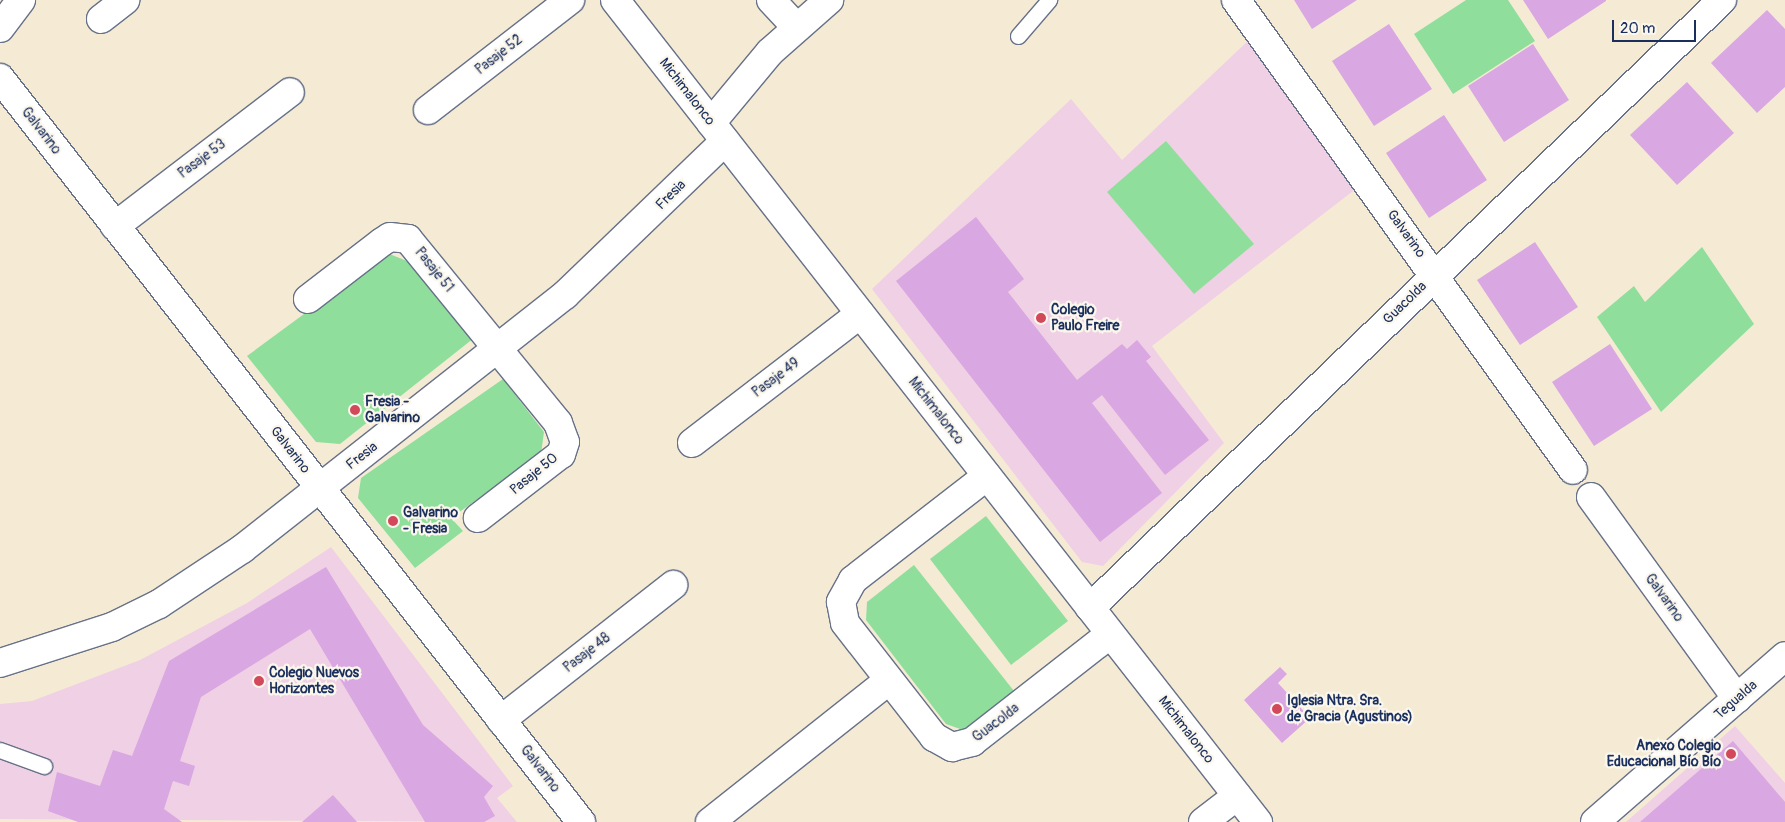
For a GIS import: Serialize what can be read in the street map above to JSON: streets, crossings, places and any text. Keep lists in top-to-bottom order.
{
  "streets": {
    "street": [
      "Pasaje 52",
      "Michimalonco",
      "Galvarino",
      "Pasaje 53",
      "Fresia",
      "Pasaje 51",
      "Guacolda",
      "Pasaje 49",
      "Pasaje 50",
      "Pasaje 48",
      "Tegualda"
    ]
  },
  "crossings": [
    ["Michimalonco", "Fresia"],
    ["Michimalonco", "Guacolda"],
    ["Michimalonco", "Pasaje 49"],
    ["Galvarino", "Pasaje 53"],
    ["Galvarino", "Fresia"],
    ["Galvarino", "Guacolda"],
    ["Galvarino", "Pasaje 48"],
    ["Galvarino", "Tegualda"],
    ["Fresia", "Pasaje 51"],
    ["Fresia", "Pasaje 50"],
    ["Pasaje 51", "Pasaje 50"]
  ],
  "places": [
    "Colegio Paulo Freire",
    "Fresia - Galvarino",
    "Galvarino - Fresia",
    "Colegio Nuevos Horizontes",
    "Iglesia Ntra. Sra. de Gracia (Agustinos)",
    "Anexo Colegio Educacional Bío Bío"
  ],
  "scale_bar": "20 m"
}
